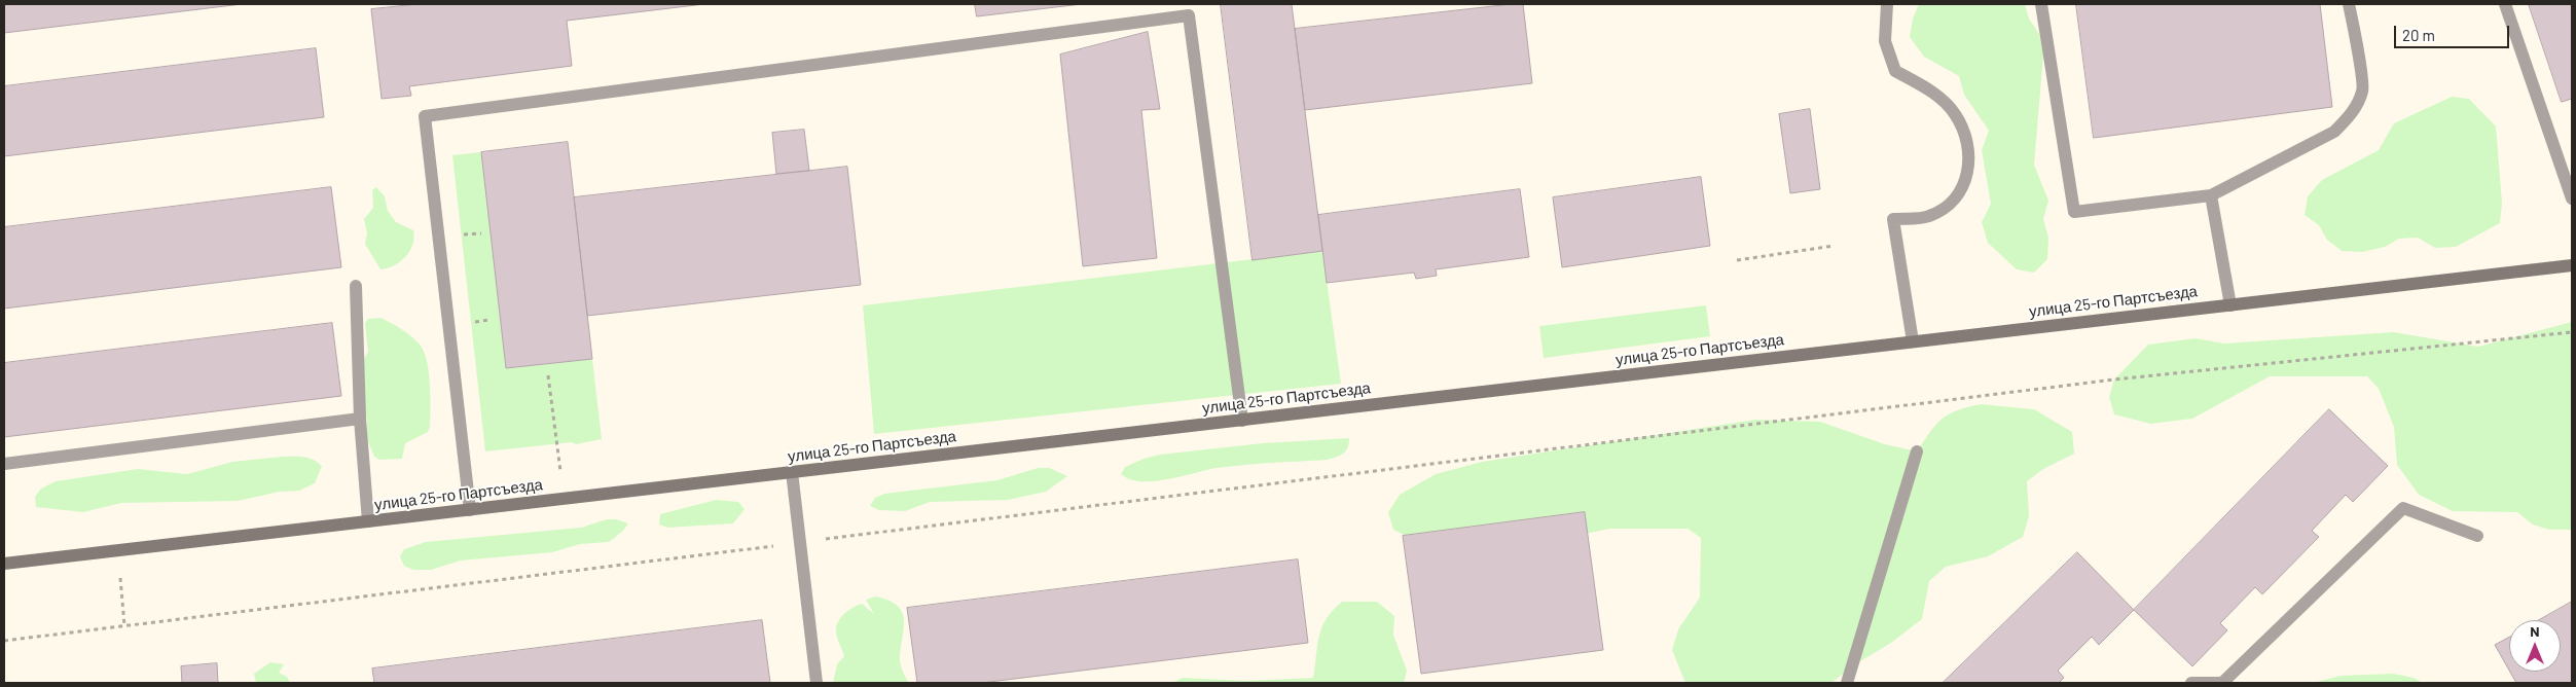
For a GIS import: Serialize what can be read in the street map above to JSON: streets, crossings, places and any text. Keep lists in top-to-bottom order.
{
  "streets": {
    "street": ["улица 25-го Партсъезда"]
  },
  "scale_bar": "20 m",
  "north": "top"
}
